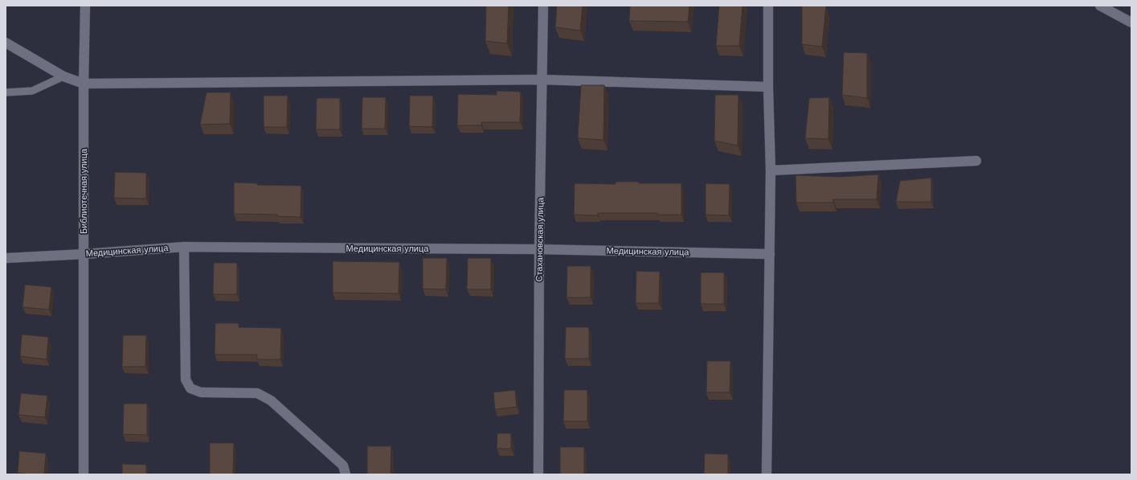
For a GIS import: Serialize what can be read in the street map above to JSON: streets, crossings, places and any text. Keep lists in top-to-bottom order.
{
  "streets": {
    "street": ["Библиотечная улица", "Стахановская улица", "Медицинская улица"]
  },
  "crossings": [
    ["Библиотечная улица", "Медицинская улица"],
    ["Стахановская улица", "Медицинская улица"]
  ]
}
